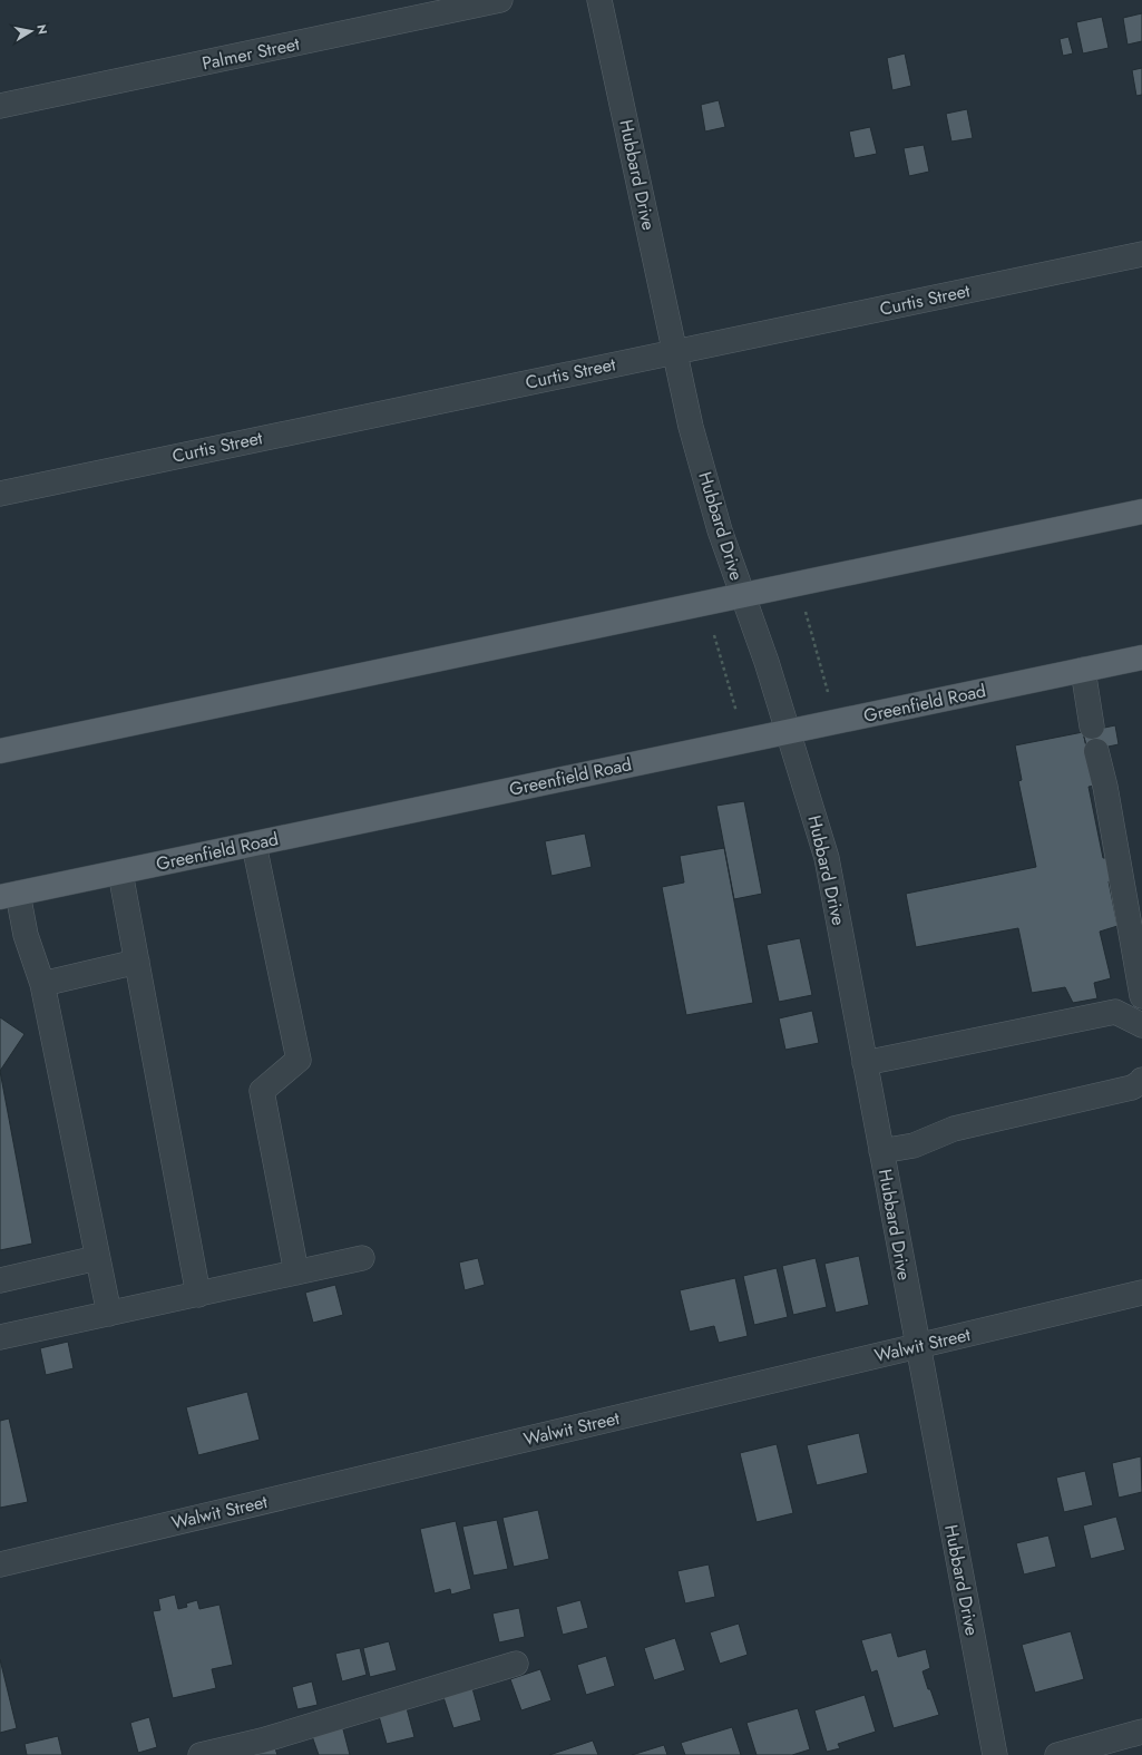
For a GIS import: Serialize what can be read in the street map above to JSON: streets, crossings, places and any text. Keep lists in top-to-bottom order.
{
  "streets": {
    "main road": ["Greenfield Road"],
    "street": [
      "Palmer Street",
      "Hubbard Drive",
      "Curtis Street",
      "Walwit Street"
    ]
  },
  "crossings": [
    ["Hubbard Drive", "Curtis Street"],
    ["Hubbard Drive", "Greenfield Road"],
    ["Hubbard Drive", "Walwit Street"]
  ],
  "north": "right"
}
